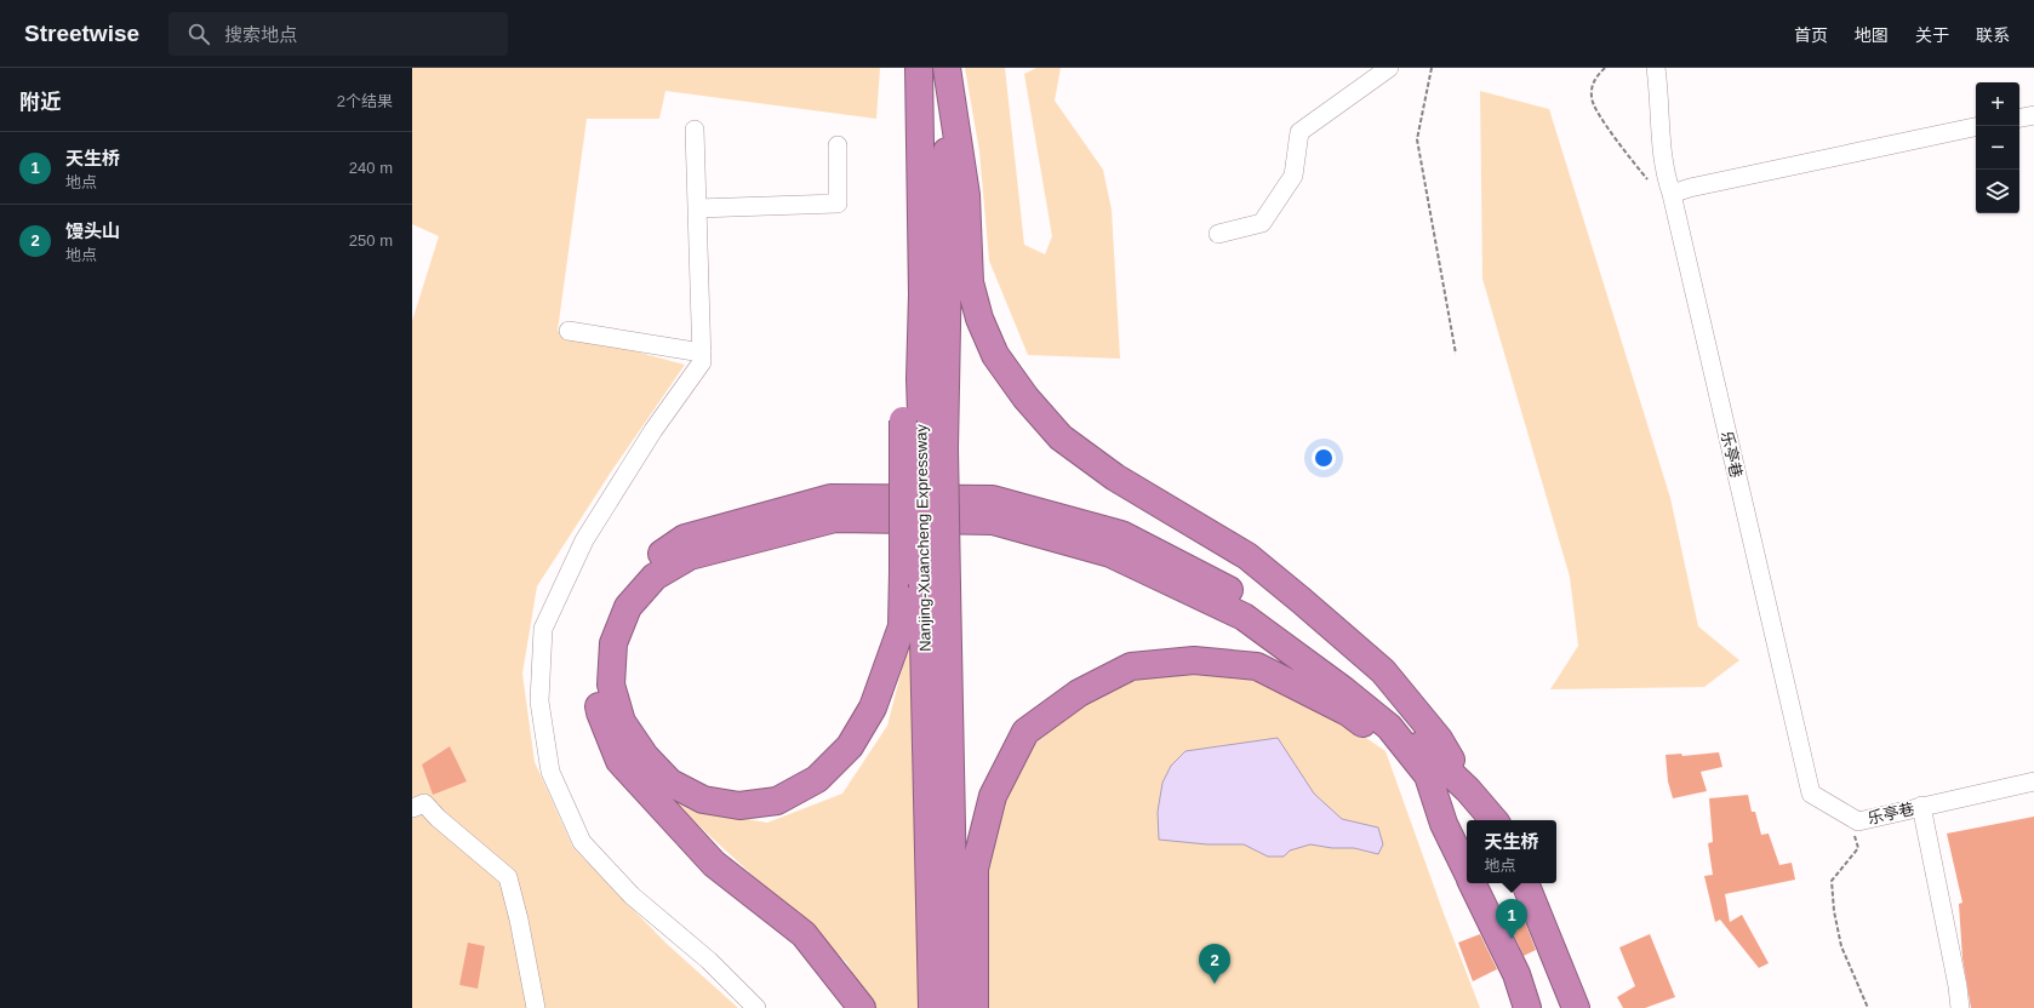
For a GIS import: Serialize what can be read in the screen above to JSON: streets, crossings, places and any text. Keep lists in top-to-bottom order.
{
  "streets": {
    "highway": ["Nanjing-Xuancheng Expressway"],
    "street": ["乐亭巷"]
  },
  "page": {
    "header": "Streetwise",
    "search": "搜索地点",
    "nav": [
      "首页",
      "地图",
      "关于",
      "联系"
    ],
    "heading": ["附近", "2个结果"],
    "map_buttons": ["+", "−"],
    "list": [
      {
        "mark": "1",
        "name": "天生桥",
        "note": "地点",
        "value": "240 m"
      },
      {
        "mark": "2",
        "name": "馒头山",
        "note": "地点",
        "value": "250 m"
      }
    ],
    "popup": ["天生桥", "地点"],
    "pins": ["1", "2"]
  }
}
